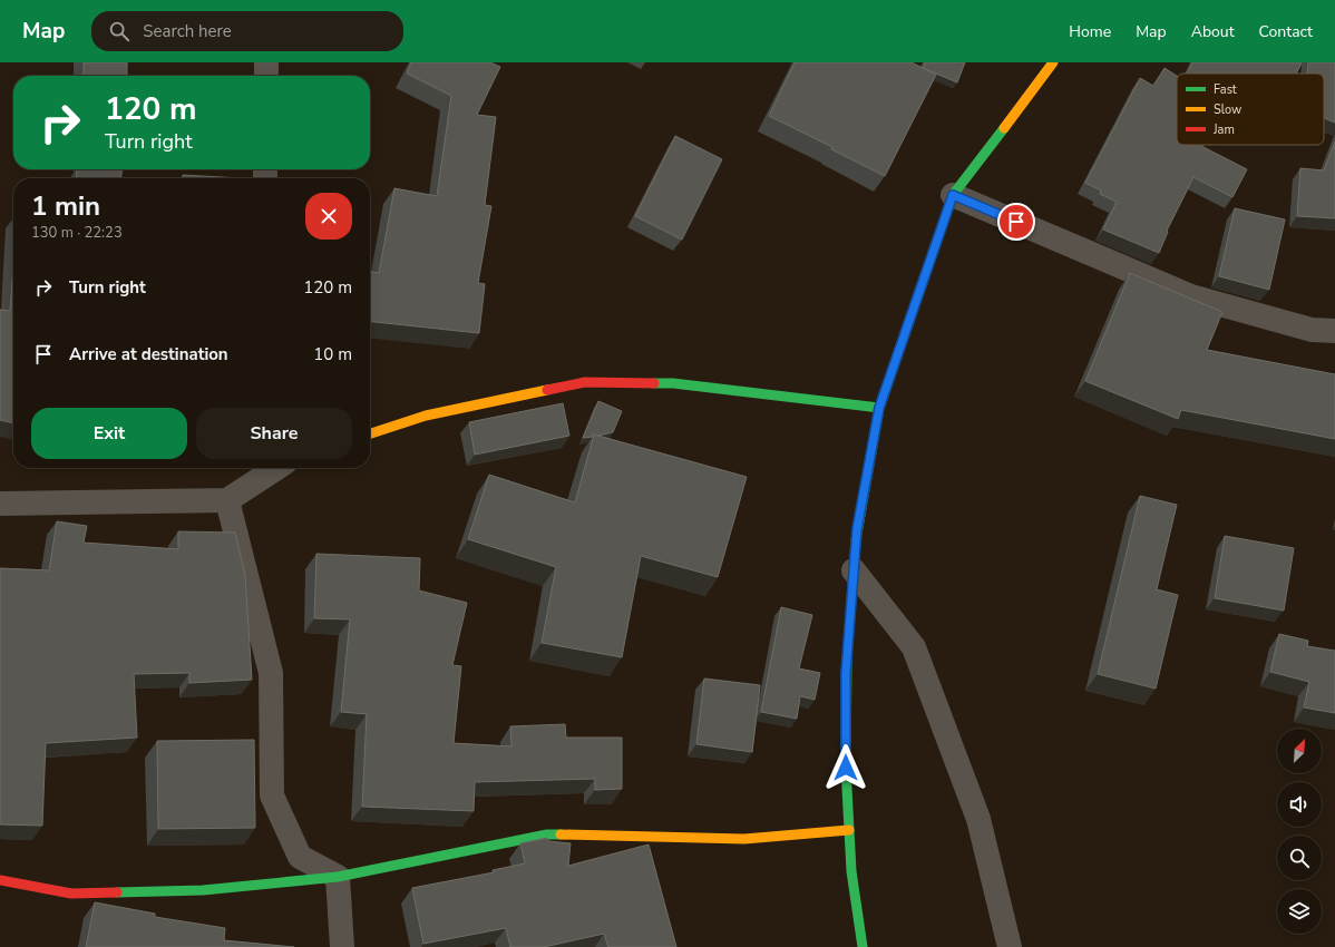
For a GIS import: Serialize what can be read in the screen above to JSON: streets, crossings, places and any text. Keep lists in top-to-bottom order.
{
  "legend": ["Fast", "Slow", "Jam"],
  "north": "top right",
  "page": {
    "header": "Map",
    "search": "Search here",
    "nav": [
      "Home",
      "Map",
      "About",
      "Contact"
    ],
    "turn": ["120 m", "Turn right"],
    "heading": ["1 min", "130 m · 22:23"],
    "list": [
      {
        "name": "Turn right",
        "value": "120 m"
      },
      {
        "name": "Arrive at destination",
        "value": "10 m"
      }
    ],
    "buttons": ["Exit", "Share"]
  }
}
